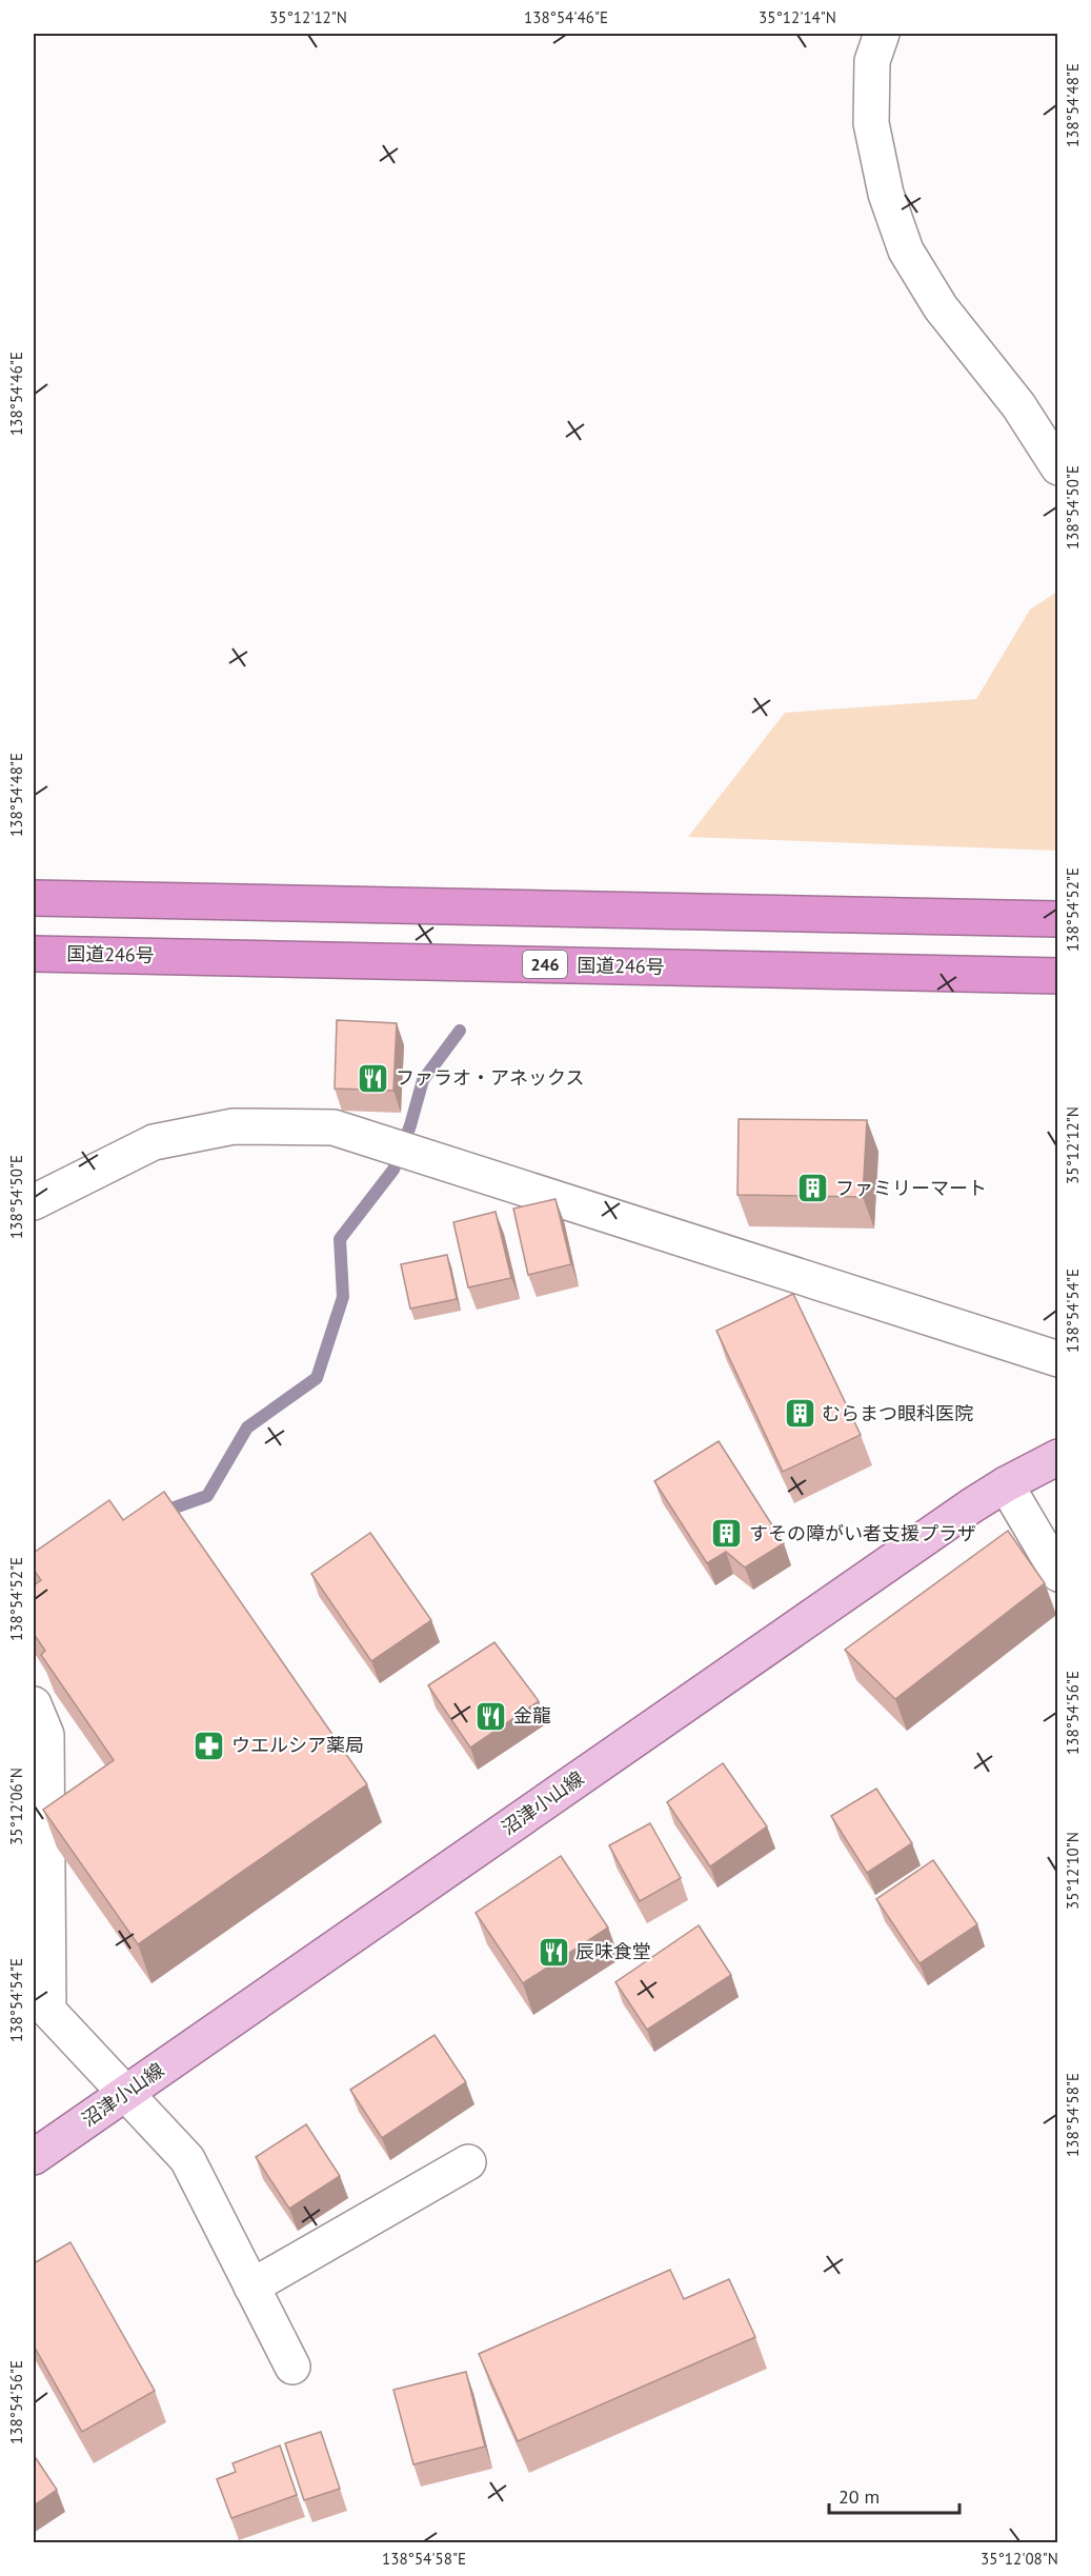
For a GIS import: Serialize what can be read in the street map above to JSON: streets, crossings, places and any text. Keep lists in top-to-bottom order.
{
  "streets": {
    "highway": ["国道246号", "246"],
    "main road": ["沼津小山線"]
  },
  "places": {
    "restaurant": ["ファラオ・アネックス", "金龍", "辰味食堂"],
    "building": ["ファミリーマート", "むらまつ眼科医院", "すその障がい者支援プラザ"],
    "pharmacy": ["ウエルシア薬局"]
  },
  "scale_bar": "20 m",
  "coordinates": [
    "35°12'12\"N",
    "138°54'46\"E",
    "35°12'14\"N",
    "138°54'48\"E",
    "138°54'50\"E",
    "138°54'52\"E",
    "138°54'54\"E",
    "138°54'56\"E",
    "35°12'06\"N",
    "35°12'10\"N",
    "138°54'58\"E",
    "35°12'08\"N"
  ]
}
